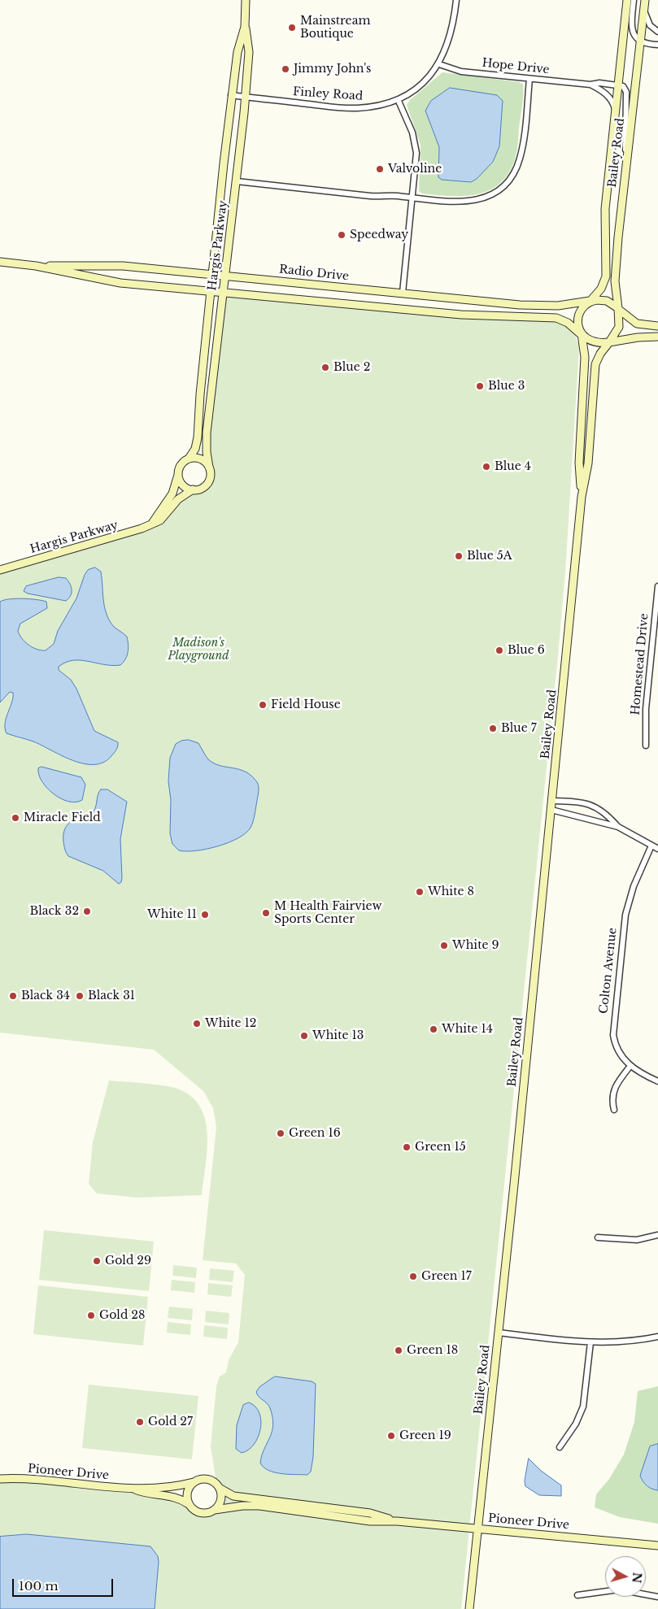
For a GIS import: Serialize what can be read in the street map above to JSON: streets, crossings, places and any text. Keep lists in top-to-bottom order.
{
  "streets": {
    "main road": [
      "Bailey Road",
      "Hargis Parkway",
      "Radio Drive",
      "Pioneer Drive"
    ],
    "street": [
      "Hope Drive",
      "Finley Road",
      "Homestead Drive",
      "Colton Avenue"
    ]
  },
  "crossings": [
    ["Hope Drive", "Finley Road"],
    ["Hope Drive", "Bailey Road"],
    ["Finley Road", "Hargis Parkway"],
    ["Bailey Road", "Radio Drive"],
    ["Bailey Road", "Pioneer Drive"],
    ["Hargis Parkway", "Radio Drive"]
  ],
  "parks": ["Madison's Playground"],
  "places": [
    "Mainstream Boutique",
    "Jimmy John's",
    "Valvoline",
    "Speedway",
    "Blue 2",
    "Blue 3",
    "Blue 4",
    "Blue 5A",
    "Blue 6",
    "Field House",
    "Blue 7",
    "Miracle Field",
    "White 8",
    "Black 32",
    "M Health Fairview Sports Center",
    "White 11",
    "White 9",
    "Black 34",
    "Black 31",
    "White 12",
    "White 14",
    "White 13",
    "Green 16",
    "Green 15",
    "Gold 29",
    "Green 17",
    "Gold 28",
    "Green 18",
    "Gold 27",
    "Green 19"
  ],
  "scale_bar": "100 m",
  "north": "right"
}
